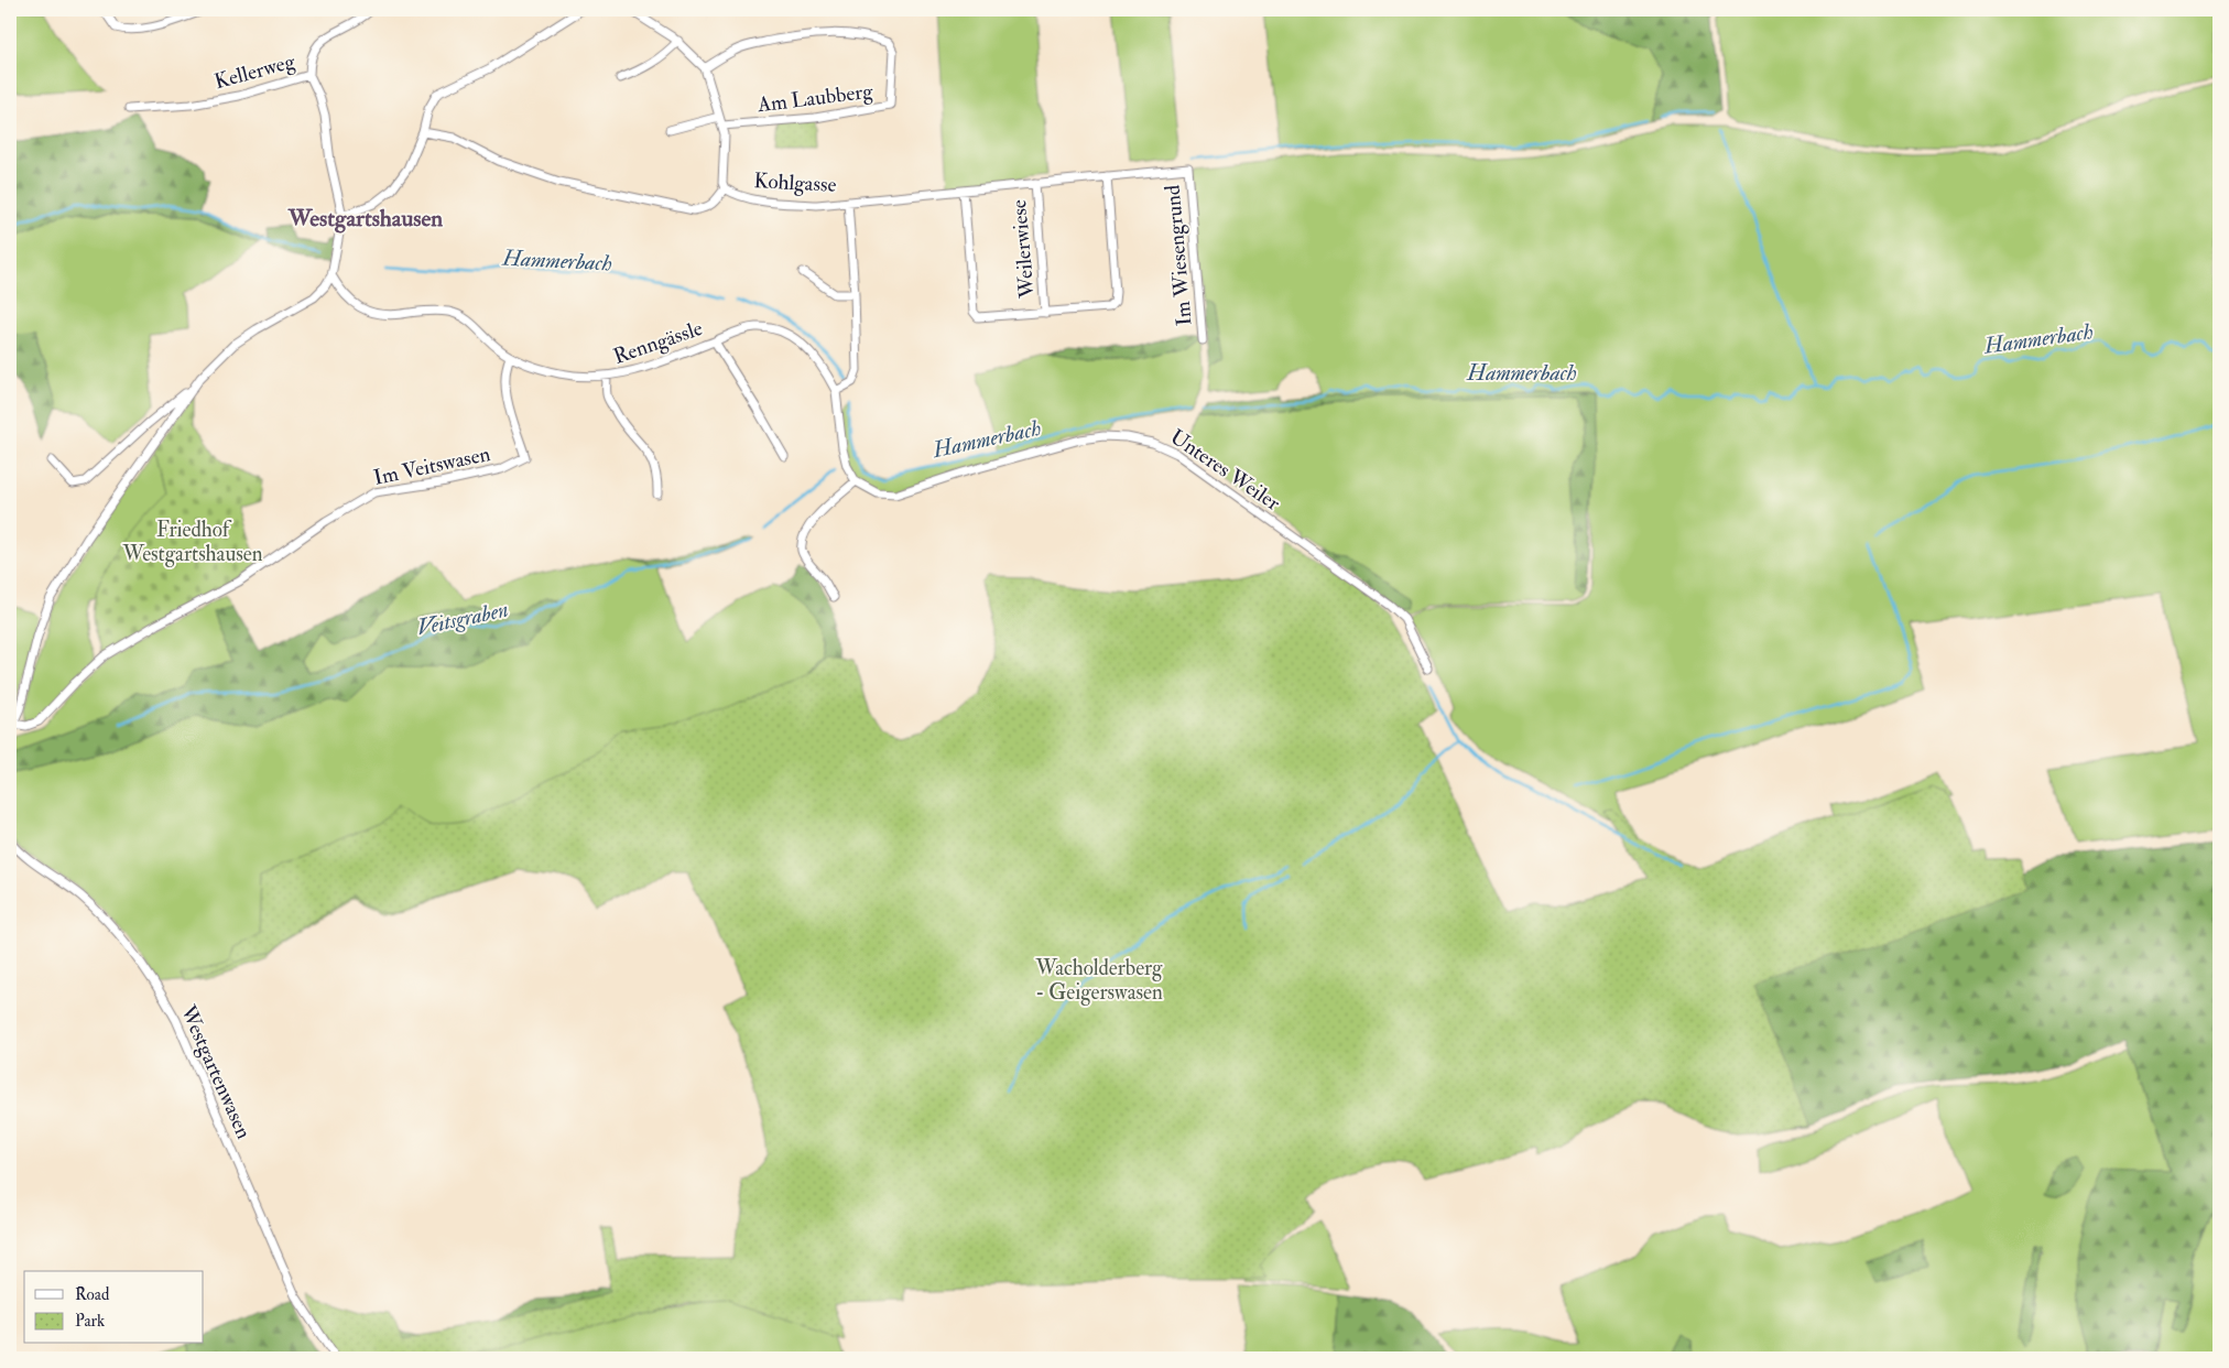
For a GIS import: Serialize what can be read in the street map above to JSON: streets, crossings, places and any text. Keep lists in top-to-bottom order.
{
  "streets": {
    "street": [
      "Kellerweg",
      "Am Laubberg",
      "Kohlgasse",
      "Weilerwiese",
      "Im Wiesengrund",
      "Renngässle",
      "Im Veitswasen",
      "Unteres Weiler",
      "Westgartenwasen"
    ]
  },
  "crossings": [
    ["Kohlgasse", "Weilerwiese"],
    ["Kohlgasse", "Im Wiesengrund"],
    ["Renngässle", "Im Veitswasen"]
  ],
  "districts": ["Westgartshausen"],
  "water": ["Hammerbach", "Veitsgraben"],
  "parks": ["Friedhof Westgartshausen", "Wacholderberg - Geigerswasen"],
  "legend": ["Road", "Park"]
}
